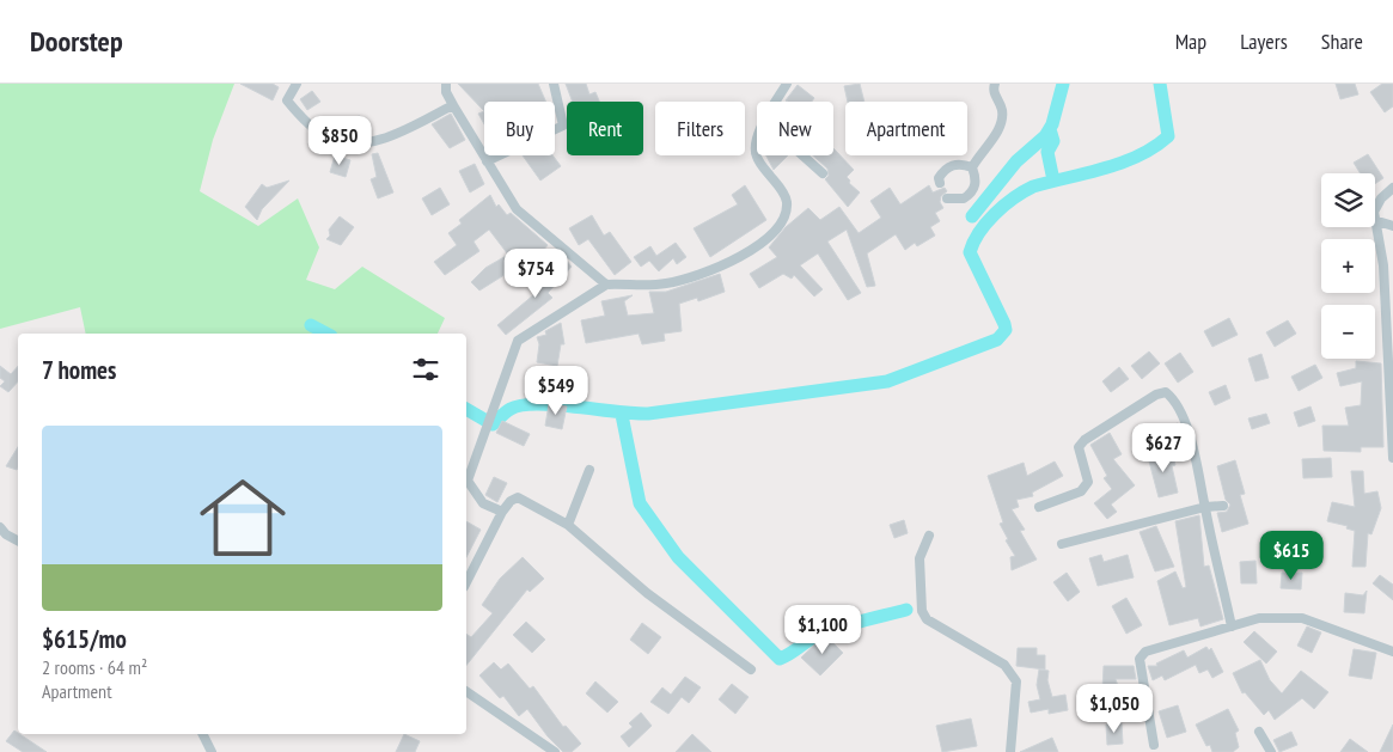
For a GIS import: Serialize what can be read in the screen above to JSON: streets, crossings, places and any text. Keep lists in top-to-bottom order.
{
  "page": {
    "header": "Doorstep",
    "nav": ["Map", "Layers", "Share"],
    "chip": [
      "Buy",
      "Rent",
      "Filters",
      "New",
      "Apartment"
    ],
    "price": [
      "$850",
      "$754",
      "$549",
      "$627",
      "$615",
      "$1,100",
      "$1,050"
    ],
    "map_buttons": ["+", "−"],
    "heading": "7 homes",
    "list": [
      {
        "name": "$615/mo",
        "note": "2 rooms · 64 m² · Apartment"
      }
    ]
  }
}
